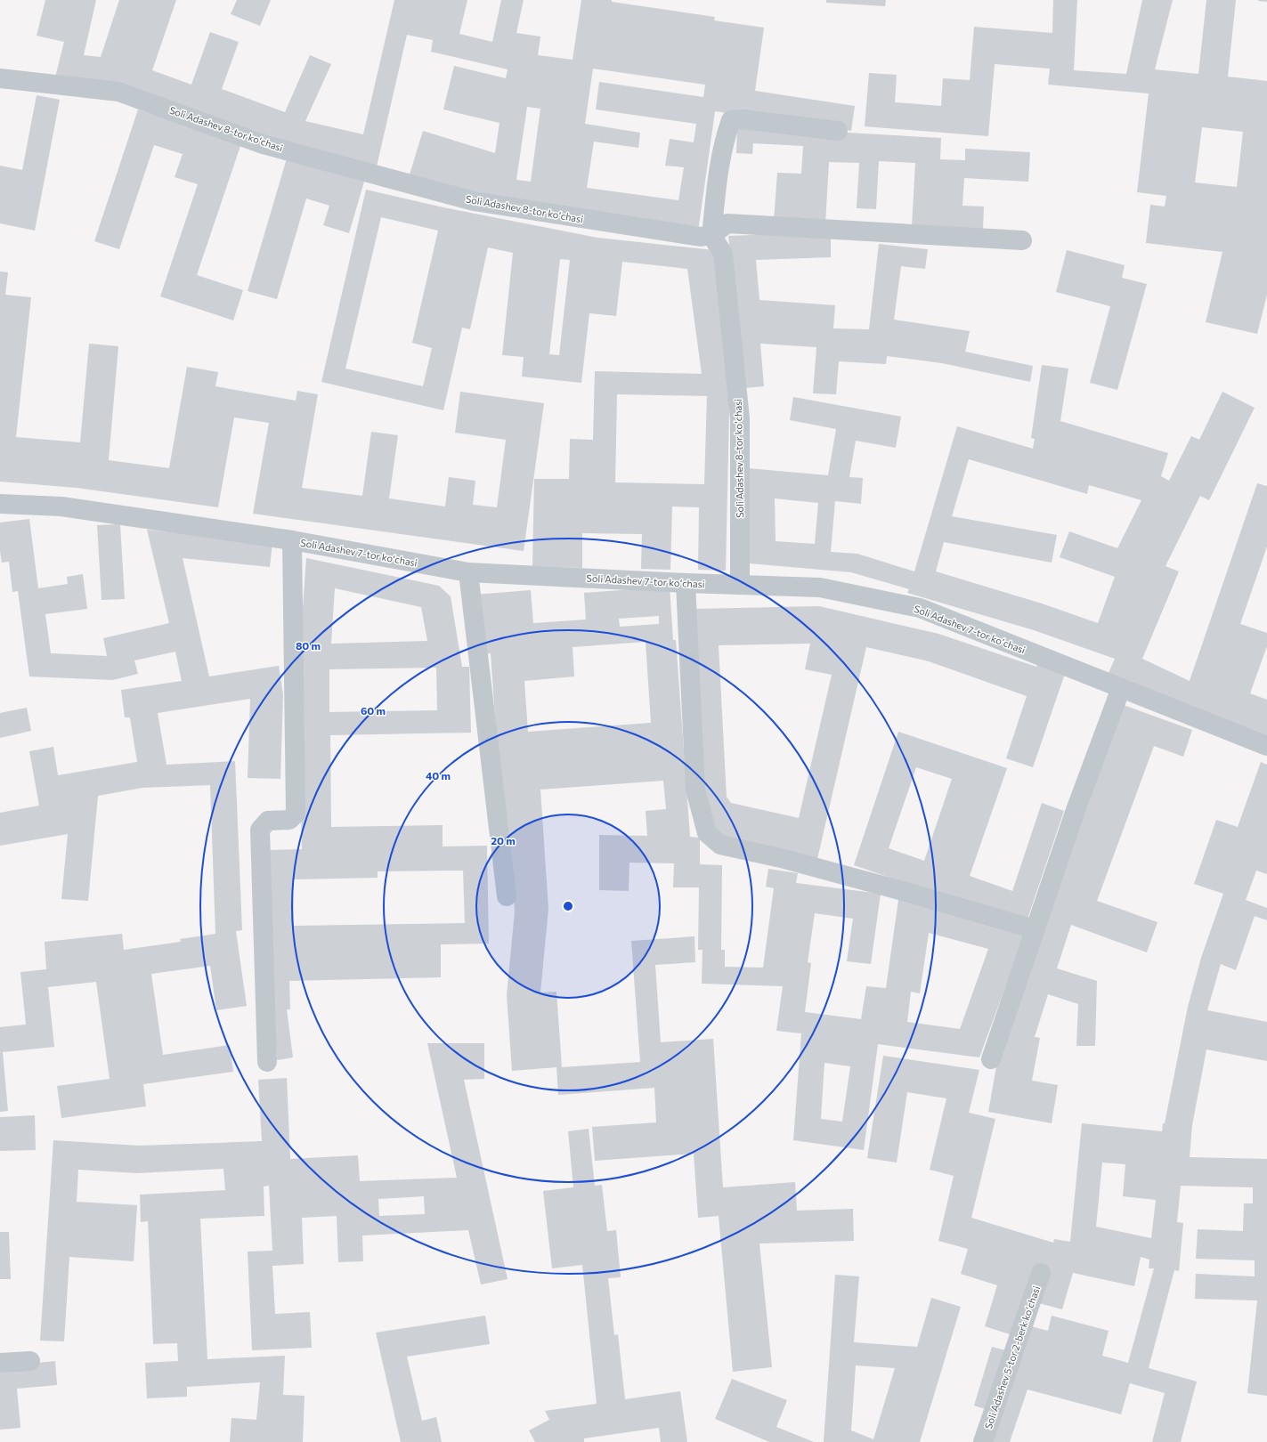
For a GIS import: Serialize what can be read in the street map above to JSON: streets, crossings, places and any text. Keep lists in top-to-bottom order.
{
  "streets": {
    "street": ["Soli Adashev 8-tor koʻchasi", "Soli Adashev 7-tor koʻchasi", "Soli Adashev 5-tor 2-berk koʻchasi"]
  },
  "crossings": [
    ["Soli Adashev 8-tor koʻchasi", "Soli Adashev 7-tor koʻchasi"]
  ],
  "rings": [
    "80 m",
    "60 m",
    "40 m",
    "20 m"
  ]
}
